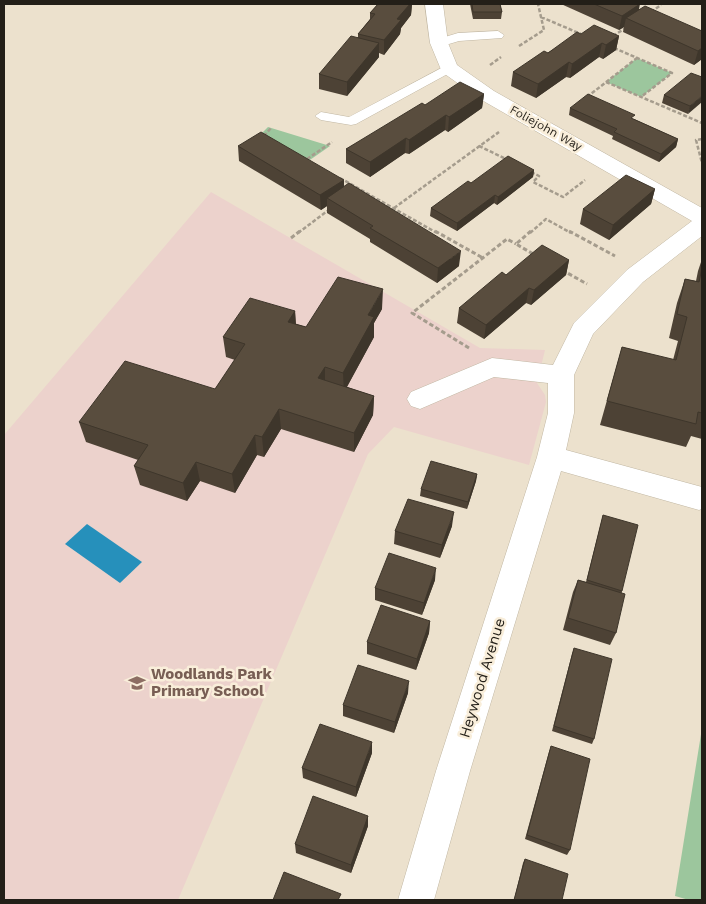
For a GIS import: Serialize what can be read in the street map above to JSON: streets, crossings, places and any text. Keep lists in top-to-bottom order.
{
  "streets": {
    "street": ["Foliejohn Way", "Heywood Avenue"]
  },
  "places": {
    "school or university": ["Woodlands Park Primary School"]
  }
}
